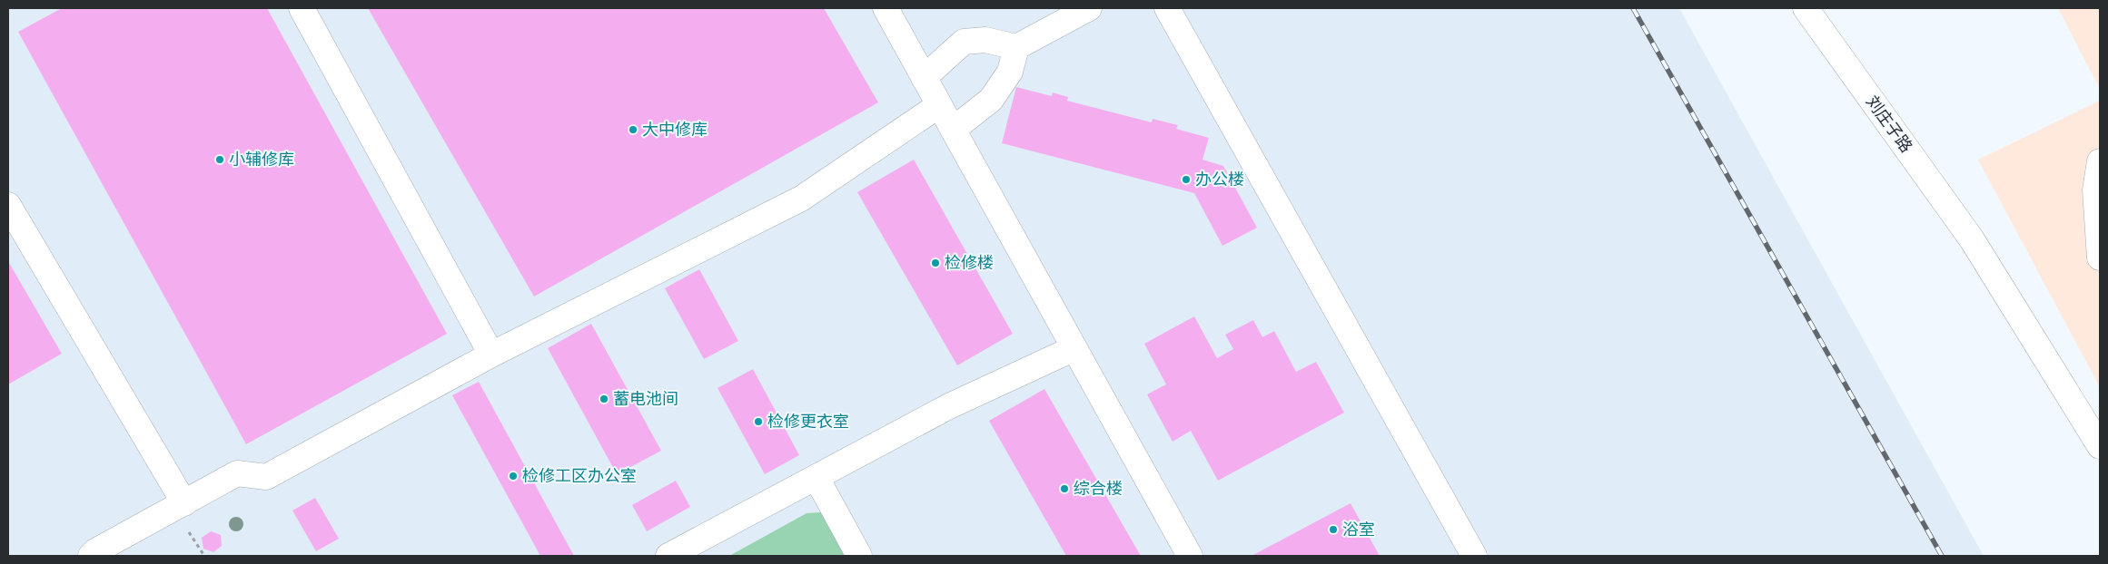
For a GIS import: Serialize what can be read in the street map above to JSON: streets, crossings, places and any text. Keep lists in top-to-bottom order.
{
  "streets": {
    "street": ["刘庄子路"]
  },
  "places": [
    "大中修库",
    "小辅修库",
    "办公楼",
    "检修楼",
    "蓄电池间",
    "检修更衣室",
    "检修工区办公室",
    "综合楼",
    "浴室"
  ]
}
